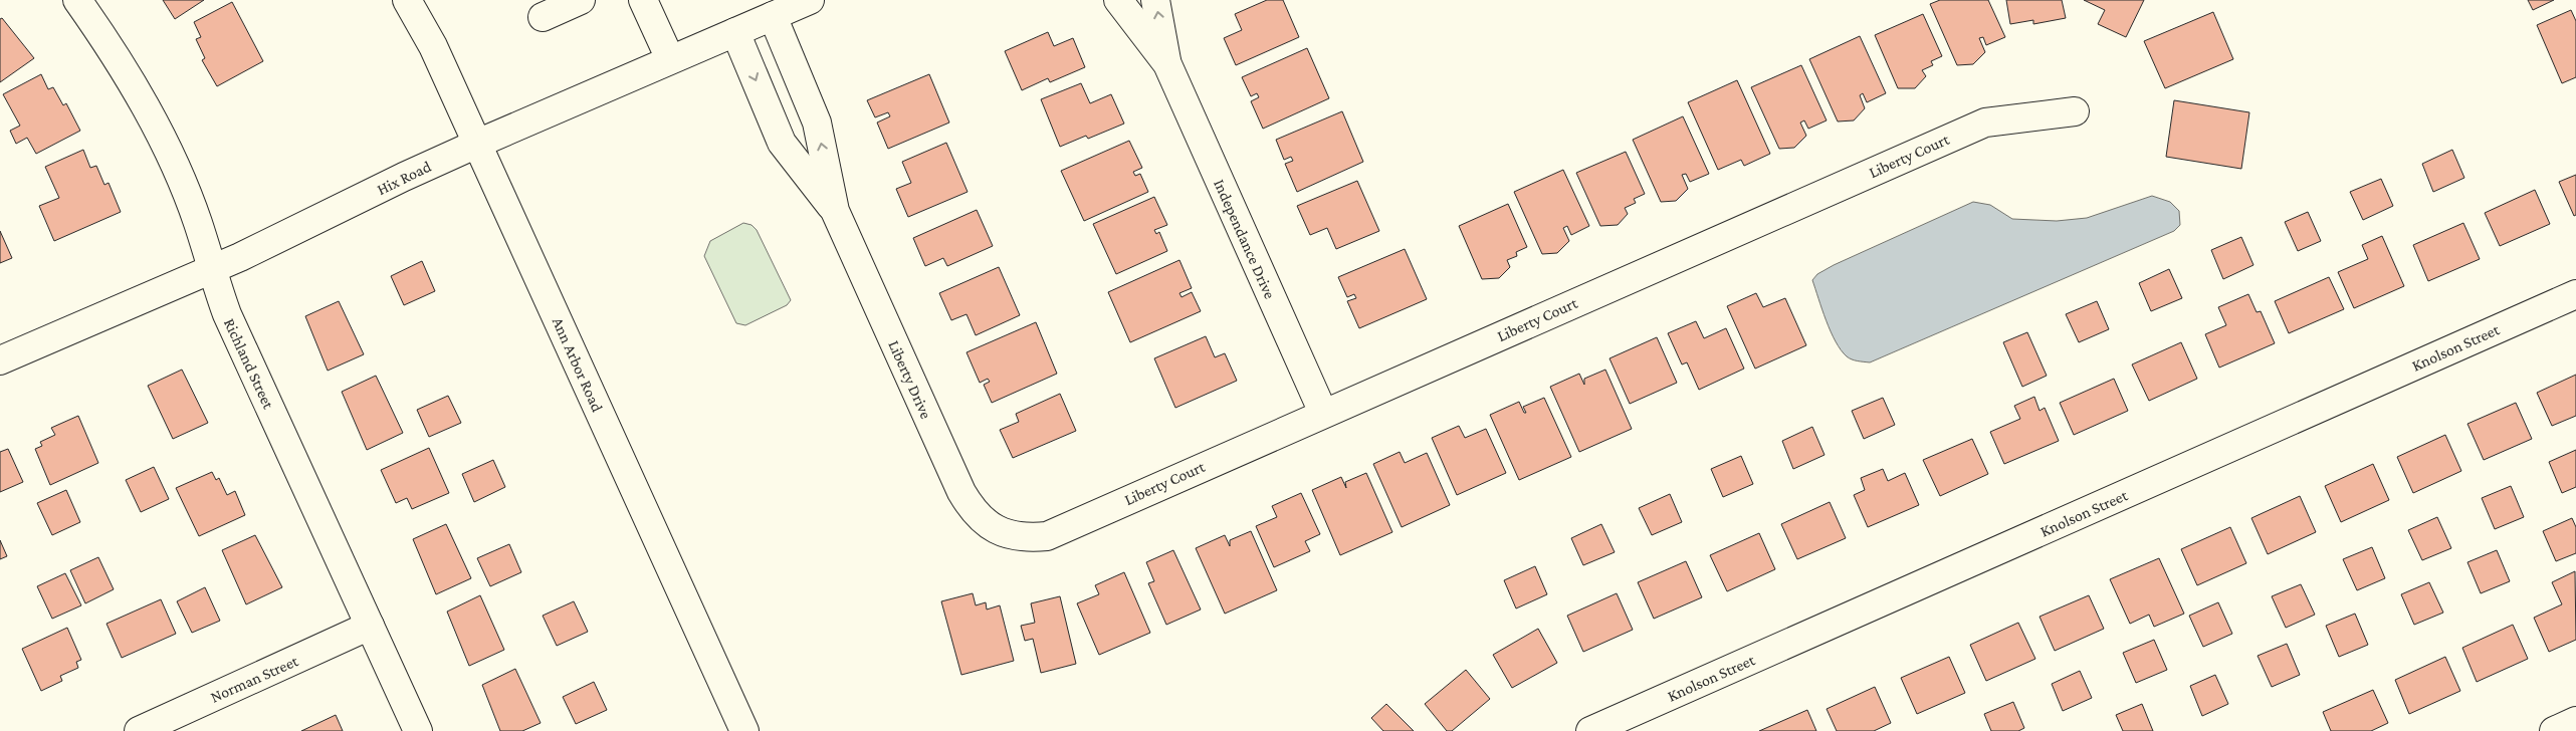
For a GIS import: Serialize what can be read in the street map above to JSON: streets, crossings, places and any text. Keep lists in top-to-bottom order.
{
  "streets": {
    "street": [
      "Liberty Court",
      "Hix Road",
      "Independance Drive",
      "Knolson Street",
      "Richland Street",
      "Ann Arbor Road",
      "Liberty Drive",
      "Norman Street"
    ]
  },
  "crossings": [
    ["Liberty Court", "Independance Drive"],
    ["Liberty Court", "Liberty Drive"],
    ["Hix Road", "Richland Street"],
    ["Hix Road", "Ann Arbor Road"],
    ["Richland Street", "Norman Street"]
  ]
}
